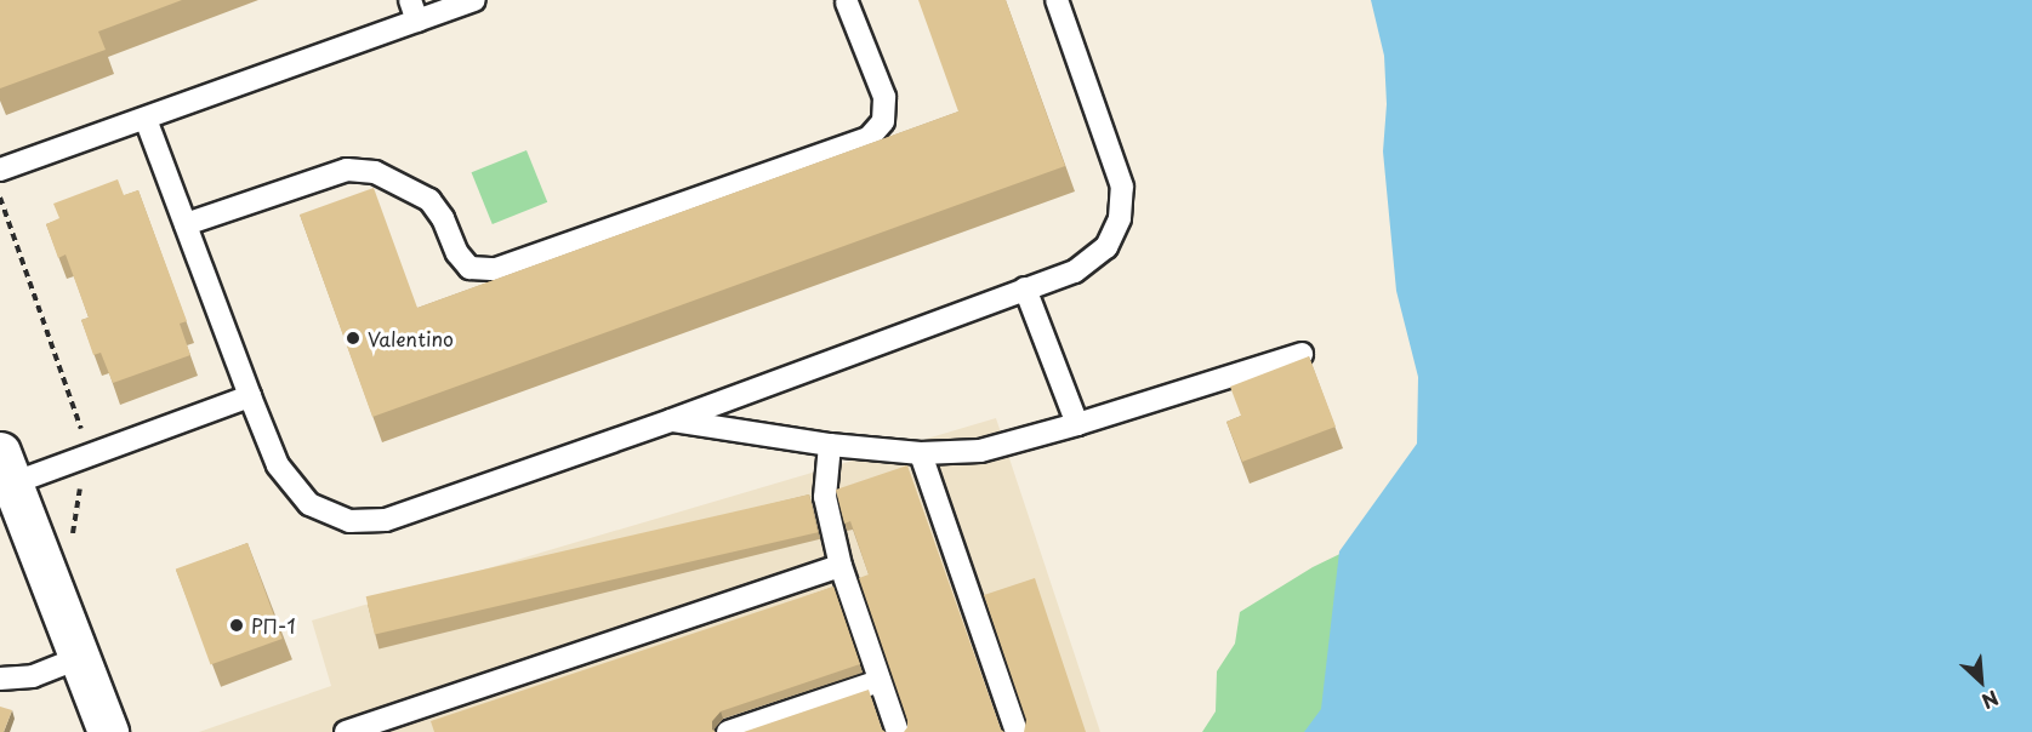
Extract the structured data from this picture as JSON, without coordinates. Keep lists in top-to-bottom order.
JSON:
{
  "places": ["Valentino", "РП-1"],
  "north": "bottom right"
}
